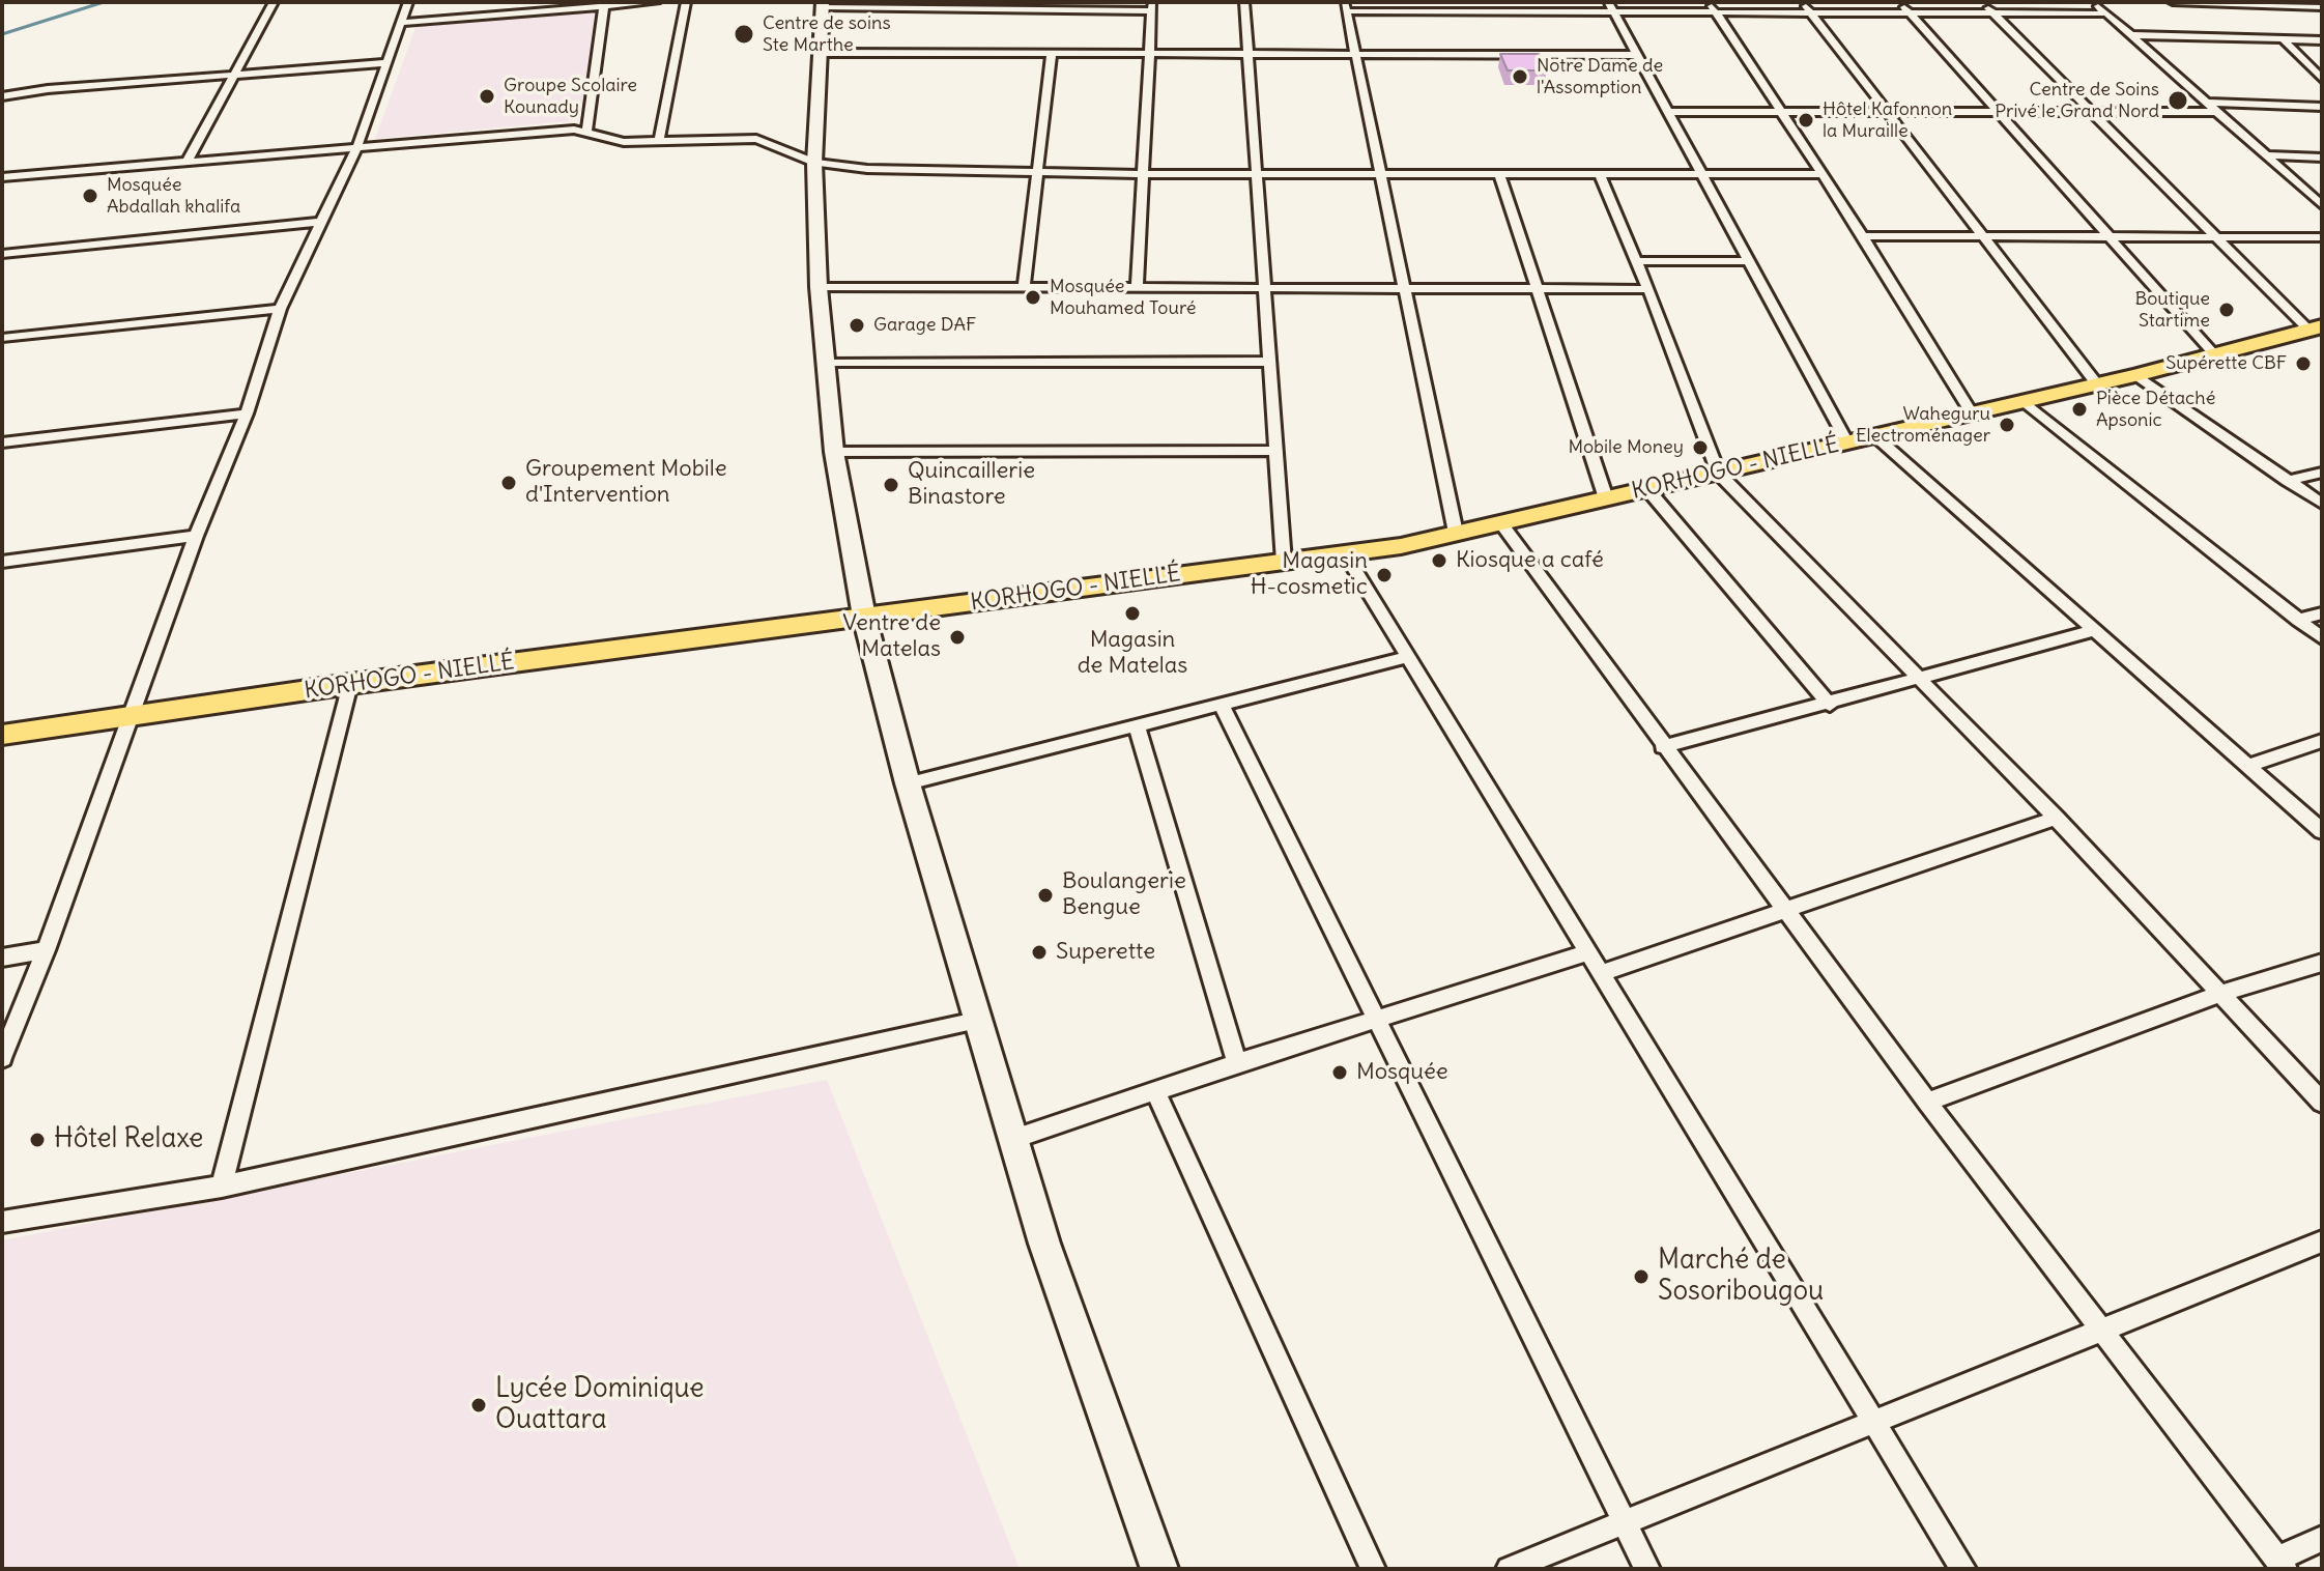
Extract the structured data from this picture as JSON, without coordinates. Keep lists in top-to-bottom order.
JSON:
{
  "streets": {
    "main road": ["KORHOGO - NIELLÉ"]
  },
  "places": [
    "Centre de soins Ste Marthe",
    "Notre Dame de l'Assomption",
    "Groupe Scolaire Kounady",
    "Centre de Soins Privé le Grand Nord",
    "Hôtel Kafonnon la Muraille",
    "Mosquée Abdallah khalifa",
    "Mosquée Mouhamed Touré",
    "Boutique Startime",
    "Garage DAF",
    "Supérette CBF",
    "Pièce Détaché Apsonic",
    "Waheguru Electroménager",
    "Mobile Money",
    "Groupement Mobile d'Intervention",
    "Quincaillerie Binastore",
    "Kiosque a café",
    "Magasin H-cosmetic",
    "Magasin de Matelas",
    "Ventre de Matelas",
    "Boulangerie Bengue",
    "Superette",
    "Mosquée",
    "Hôtel Relaxe",
    "Marché de Sosoribougou",
    "Lycée Dominique Ouattara"
  ]
}
